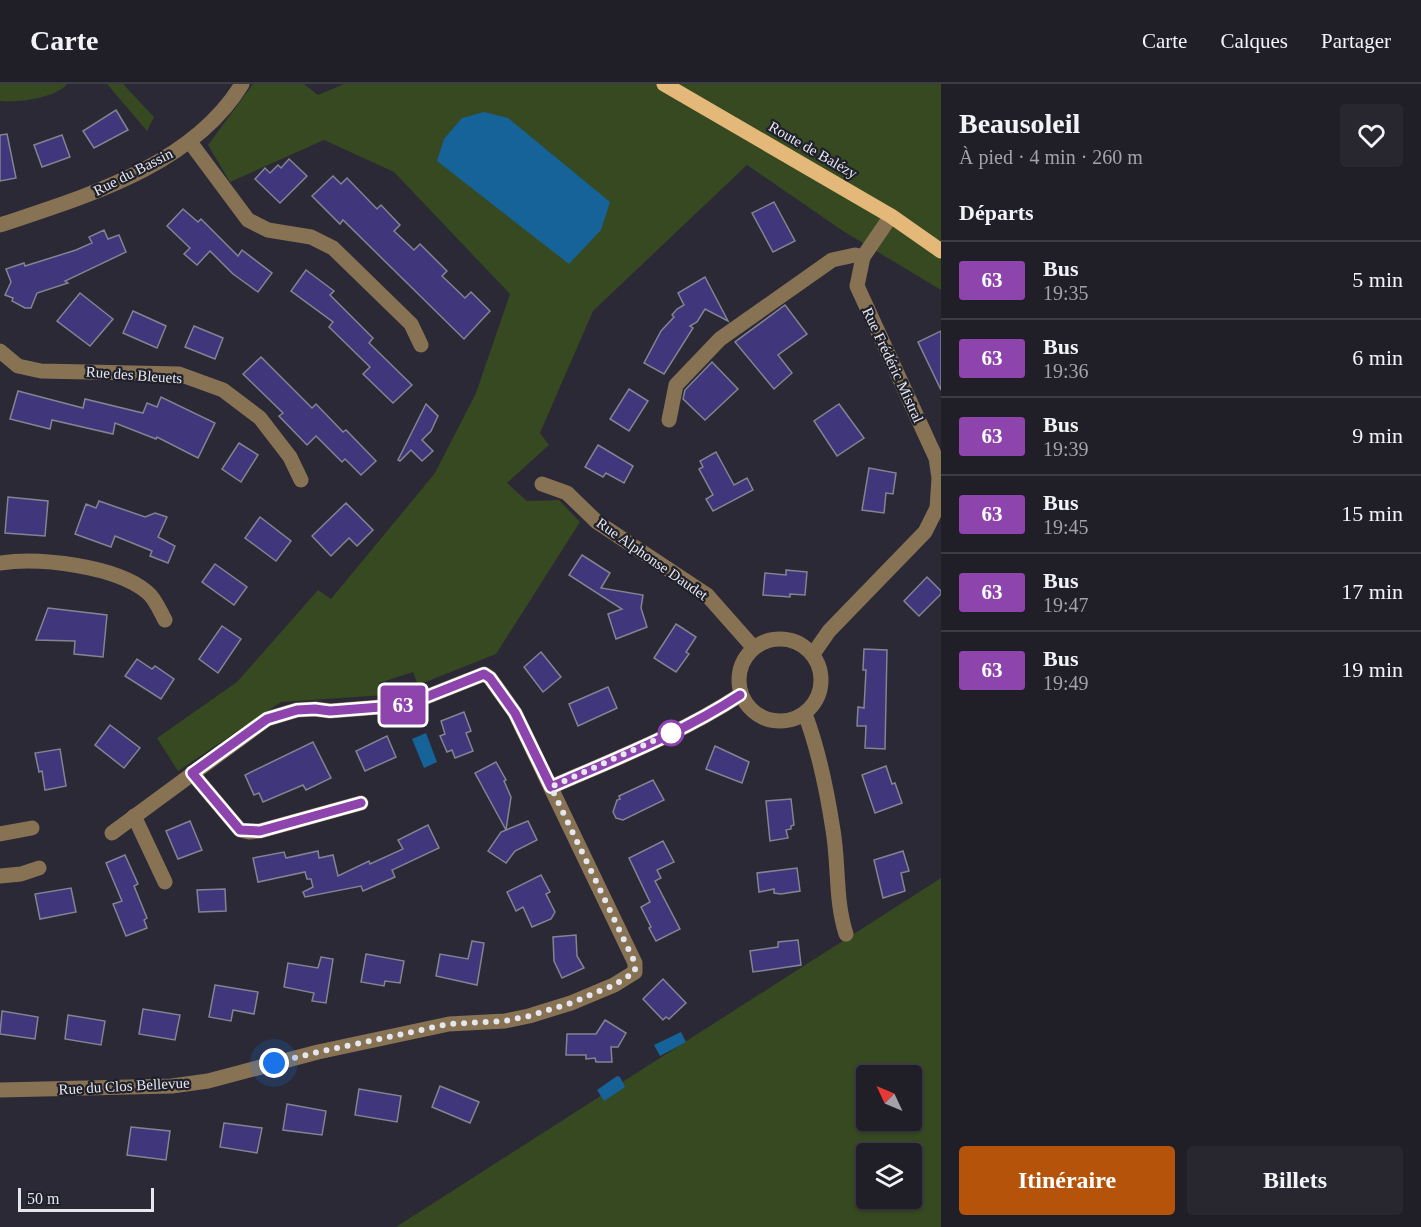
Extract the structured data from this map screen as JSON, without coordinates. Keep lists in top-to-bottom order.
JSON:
{
  "streets": {
    "main road": ["Route de Balézy"],
    "street": [
      "Rue du Bassin",
      "Rue Frédéric Mistral",
      "Rue des Bleuets",
      "Rue Alphonse Daudet",
      "Rue du Clos Bellevue"
    ]
  },
  "crossings": [
    ["Route de Balézy", "Rue Frédéric Mistral"],
    ["Rue Frédéric Mistral", "Rue Alphonse Daudet"]
  ],
  "lines": ["bus line 63"],
  "scale_bar": "50 m",
  "north": "top left",
  "page": {
    "header": "Carte",
    "nav": ["Carte", "Calques", "Partager"],
    "on_map": "63",
    "heading": [
      ["Beausoleil", "À pied · 4 min · 260 m"],
      "Départs"
    ],
    "list": [
      {
        "mark": "63",
        "name": "Bus",
        "note": "19:35",
        "value": "5 min"
      },
      {
        "mark": "63",
        "name": "Bus",
        "note": "19:36",
        "value": "6 min"
      },
      {
        "mark": "63",
        "name": "Bus",
        "note": "19:39",
        "value": "9 min"
      },
      {
        "mark": "63",
        "name": "Bus",
        "note": "19:45",
        "value": "15 min"
      },
      {
        "mark": "63",
        "name": "Bus",
        "note": "19:47",
        "value": "17 min"
      },
      {
        "mark": "63",
        "name": "Bus",
        "note": "19:49",
        "value": "19 min"
      }
    ],
    "buttons": ["Itinéraire", "Billets"],
    "scale": "50 m"
  }
}
